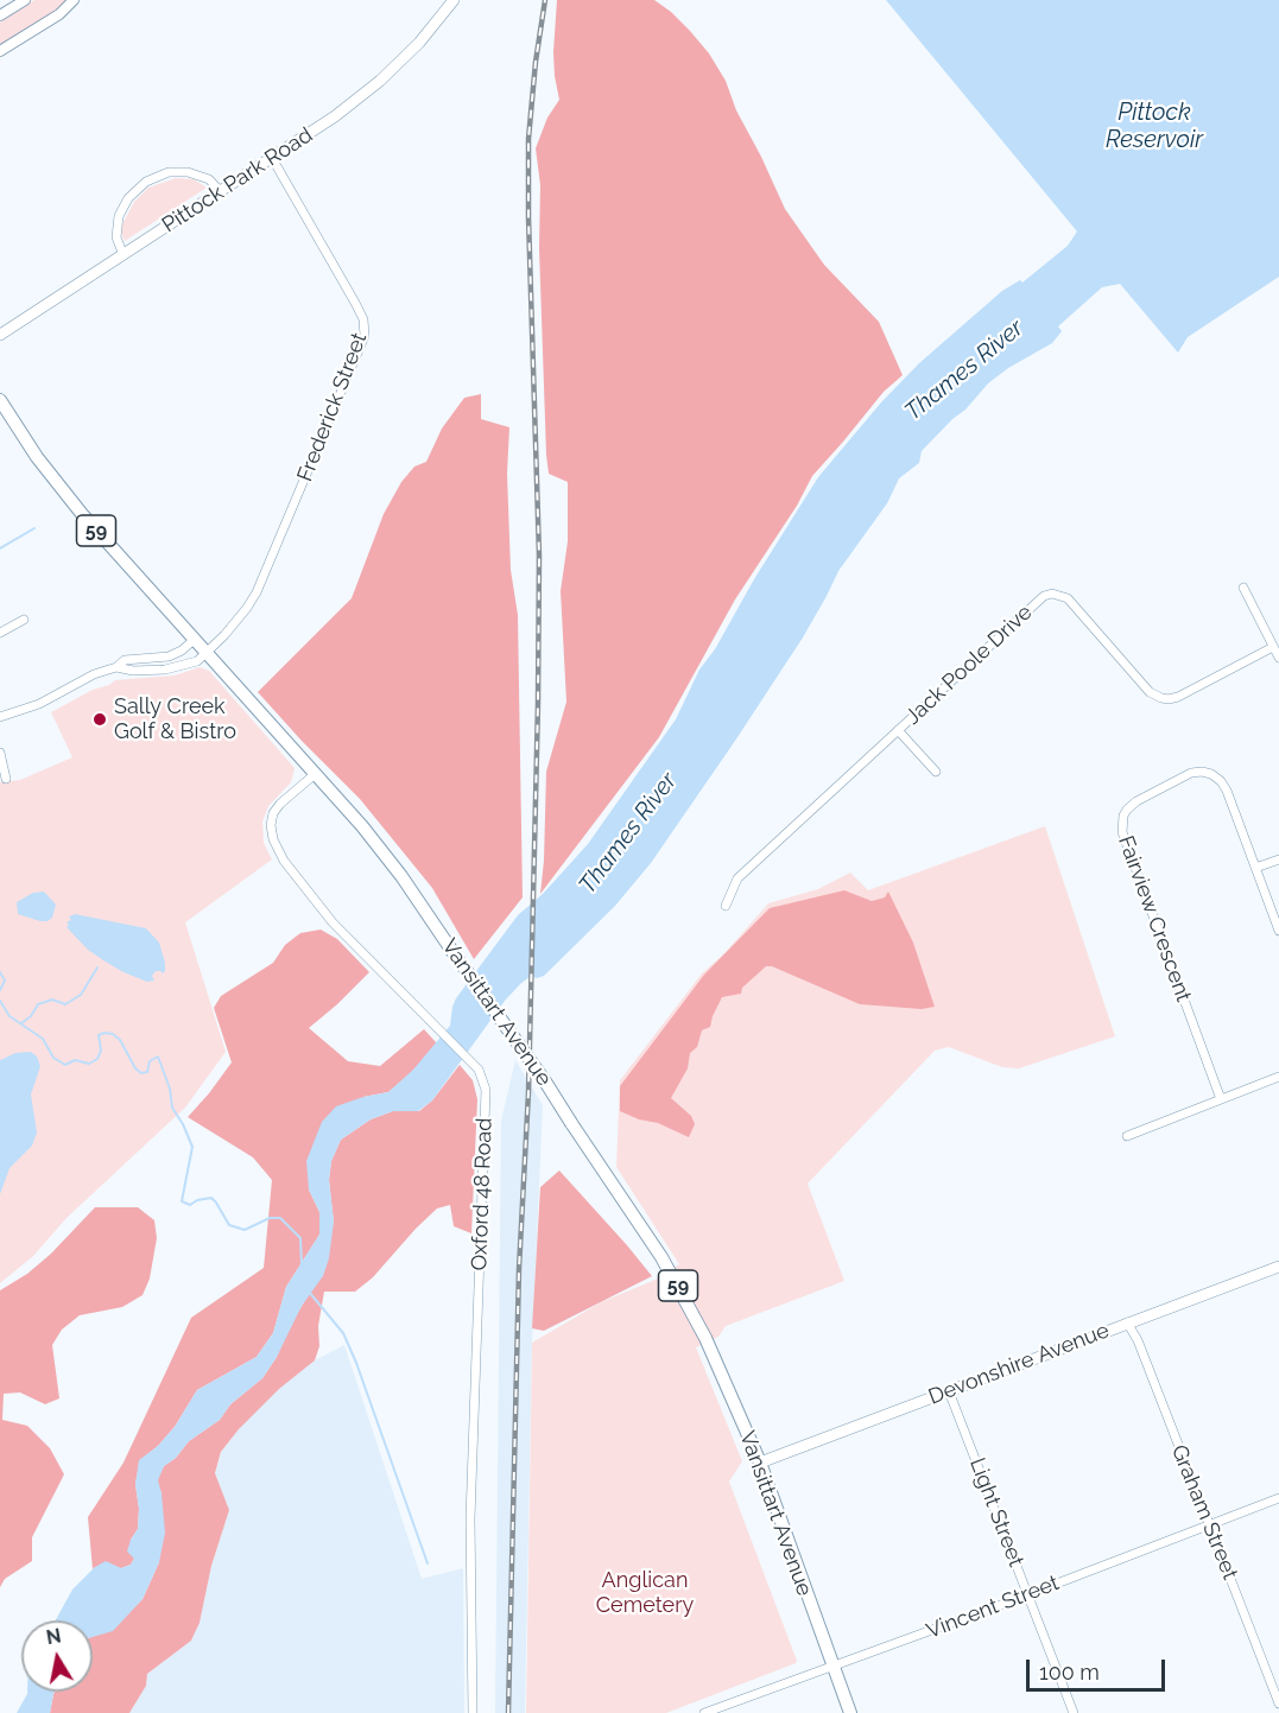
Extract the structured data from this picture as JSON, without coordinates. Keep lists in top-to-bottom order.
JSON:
{
  "streets": {
    "main road": [
      "Pittock Park Road",
      "59",
      "Vansittart Avenue",
      "Devonshire Avenue"
    ],
    "street": [
      "Frederick Street",
      "Jack Poole Drive",
      "Fairview Crescent",
      "Oxford 48 Road",
      "Light Street",
      "Graham Street",
      "Vincent Street"
    ]
  },
  "crossings": [
    ["Pittock Park Road", "Frederick Street"],
    ["Frederick Street", "Vansittart Avenue"],
    ["Vansittart Avenue", "Oxford 48 Road"],
    ["Vansittart Avenue", "Devonshire Avenue"],
    ["Vansittart Avenue", "Vincent Street"],
    ["Devonshire Avenue", "Light Street"],
    ["Devonshire Avenue", "Graham Street"],
    ["Light Street", "Vincent Street"],
    ["Graham Street", "Vincent Street"]
  ],
  "water": ["Pittock Reservoir", "Thames River"],
  "parks": ["Anglican Cemetery"],
  "places": ["Sally Creek Golf & Bistro"],
  "scale_bar": "100 m",
  "north": "top"
}
